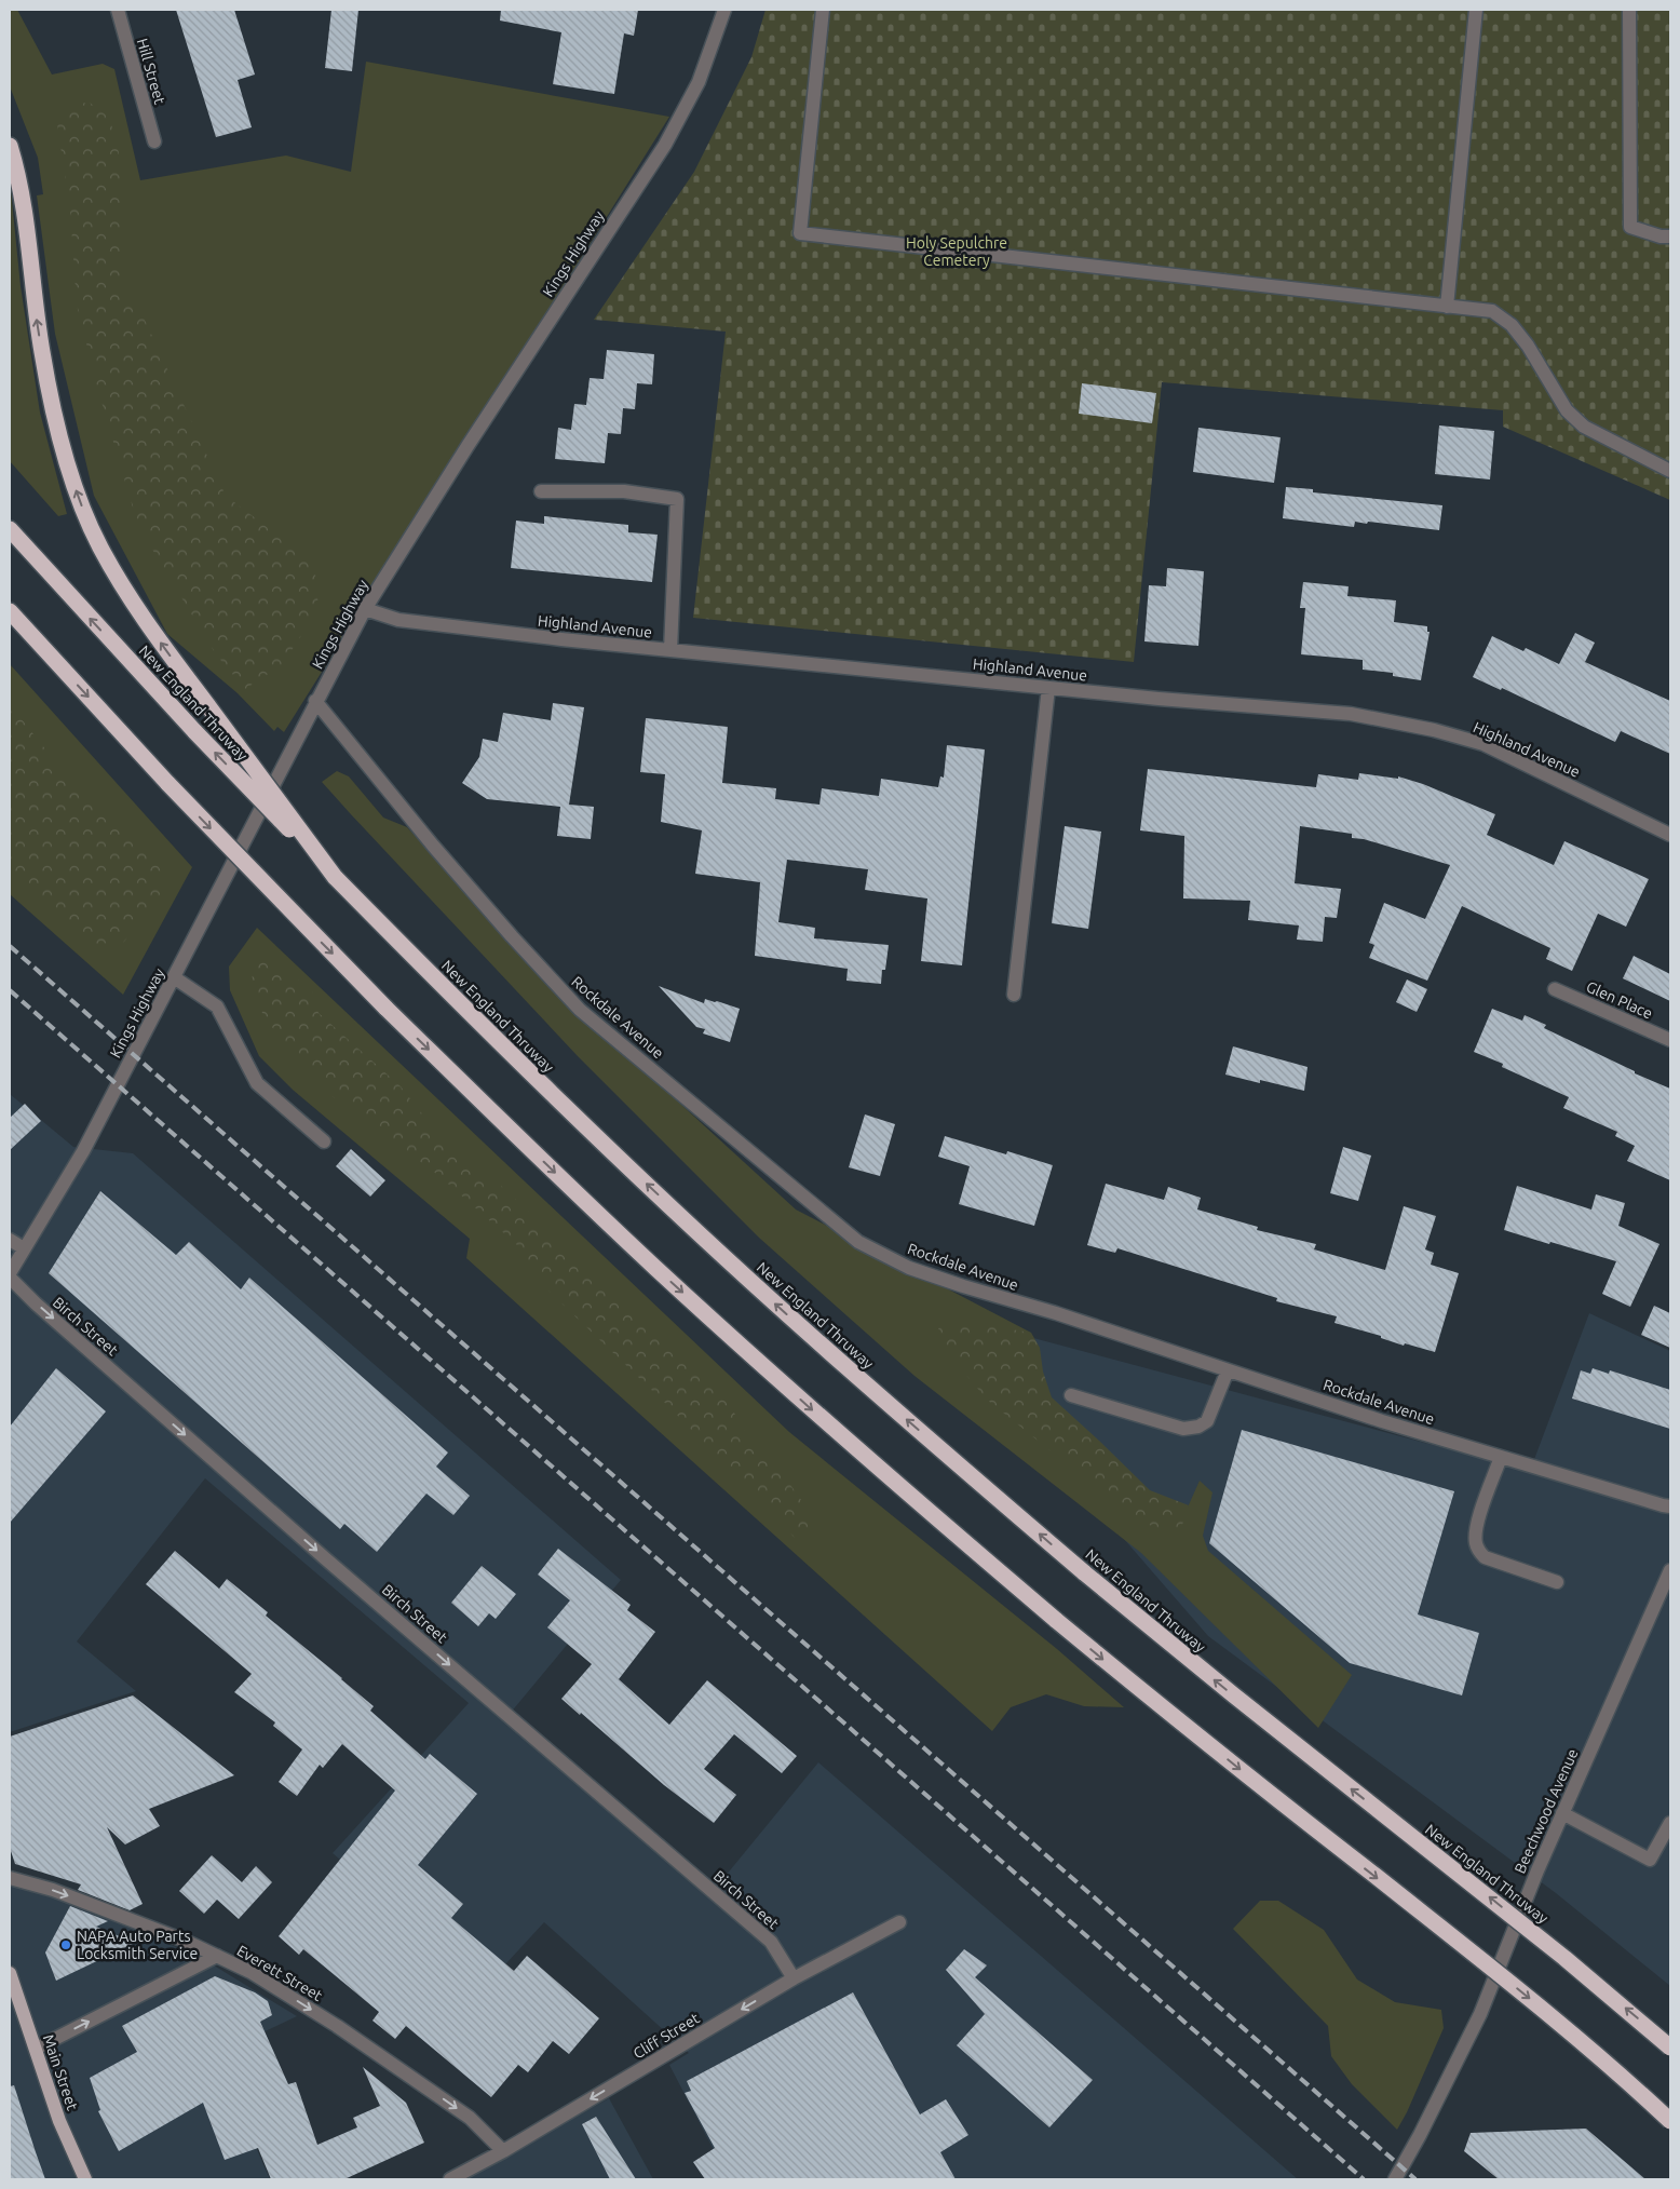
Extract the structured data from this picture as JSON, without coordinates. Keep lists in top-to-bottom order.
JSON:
{
  "streets": {
    "highway": ["New England Thruway"],
    "main road": ["Main Street"],
    "street": [
      "Hill Street",
      "Kings Highway",
      "Highland Avenue",
      "Glen Place",
      "Rockdale Avenue",
      "Birch Street",
      "Beechwood Avenue",
      "Everett Street",
      "Cliff Street"
    ]
  },
  "crossings": [
    ["Kings Highway", "Highland Avenue"],
    ["Kings Highway", "Rockdale Avenue"],
    ["Birch Street", "Cliff Street"],
    ["Everett Street", "Cliff Street"]
  ],
  "one_way": ["Birch Street", "Everett Street", "Cliff Street"],
  "parks": ["Holy Sepulchre Cemetery"],
  "places": ["NAPA Auto Parts Locksmith Service"]
}
